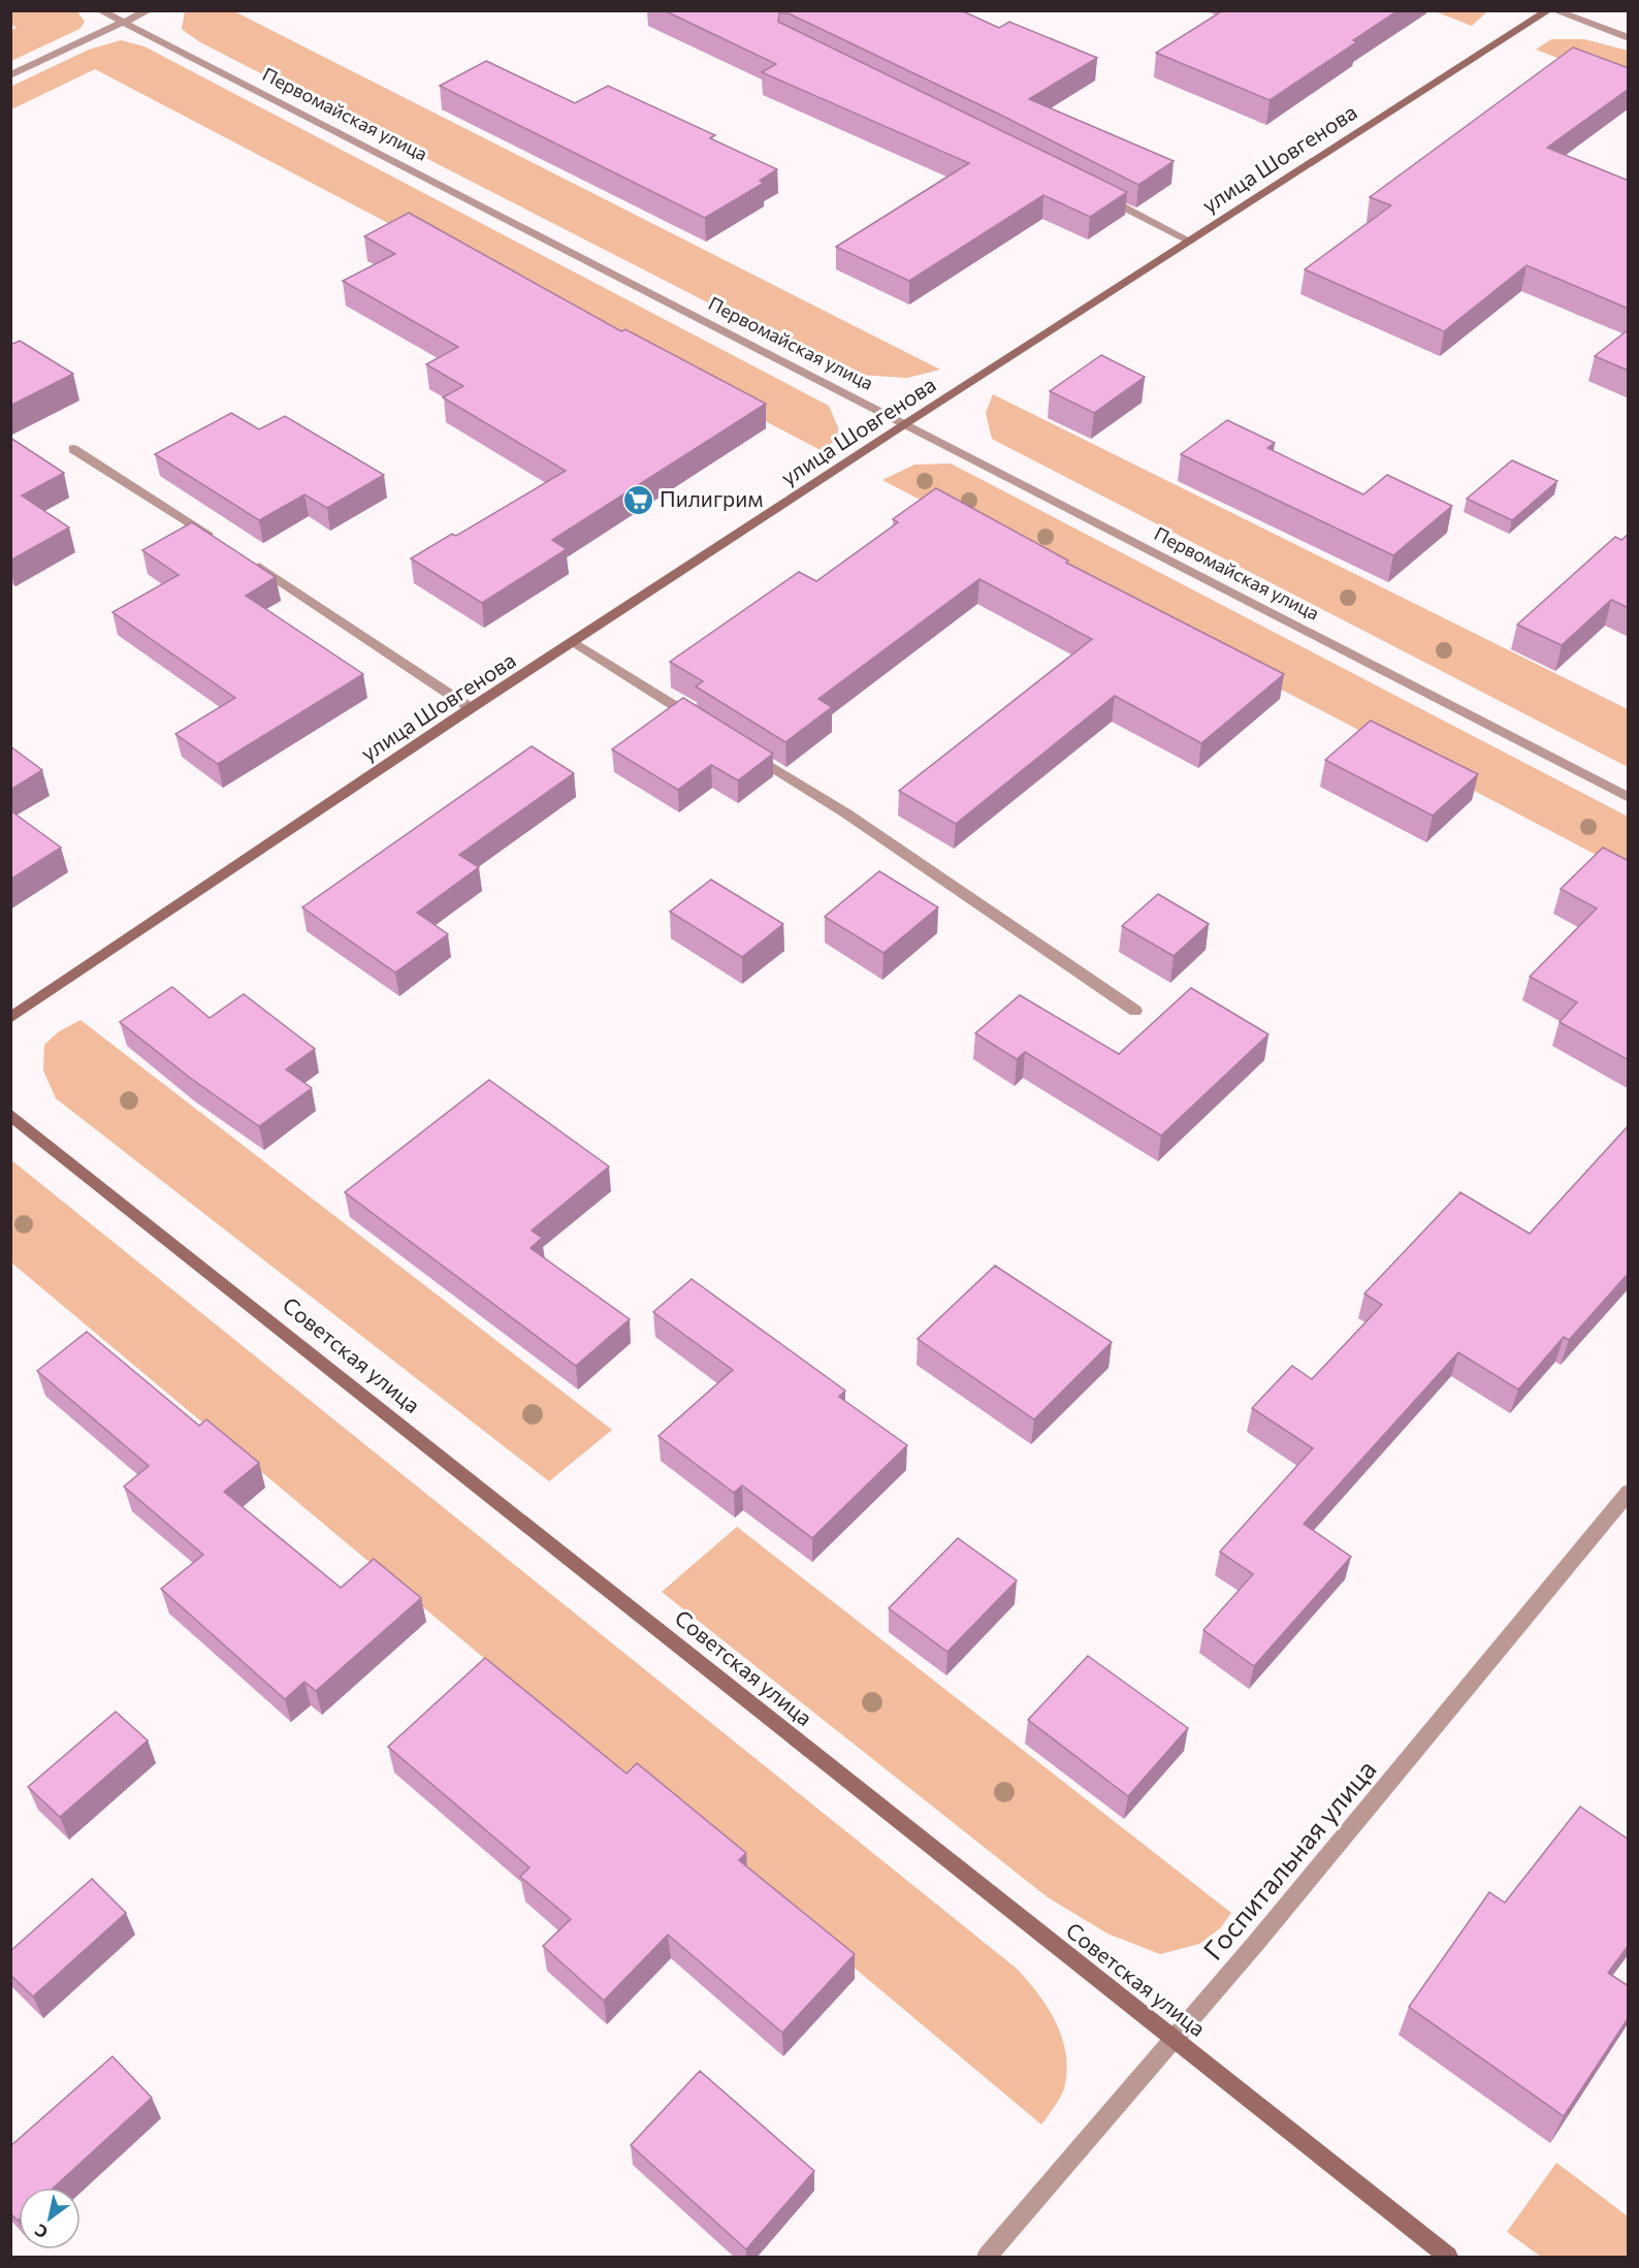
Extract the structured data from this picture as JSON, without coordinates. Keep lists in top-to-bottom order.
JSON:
{
  "streets": {
    "main road": ["улица Шовгенова", "Советская улица"],
    "street": ["Первомайская улица", "Госпитальная улица"]
  },
  "crossings": [
    ["Первомайская улица", "улица Шовгенова"],
    ["Советская улица", "Госпитальная улица"]
  ],
  "places": {
    "supermarket": ["Пилигрим"]
  },
  "north": "bottom left"
}
